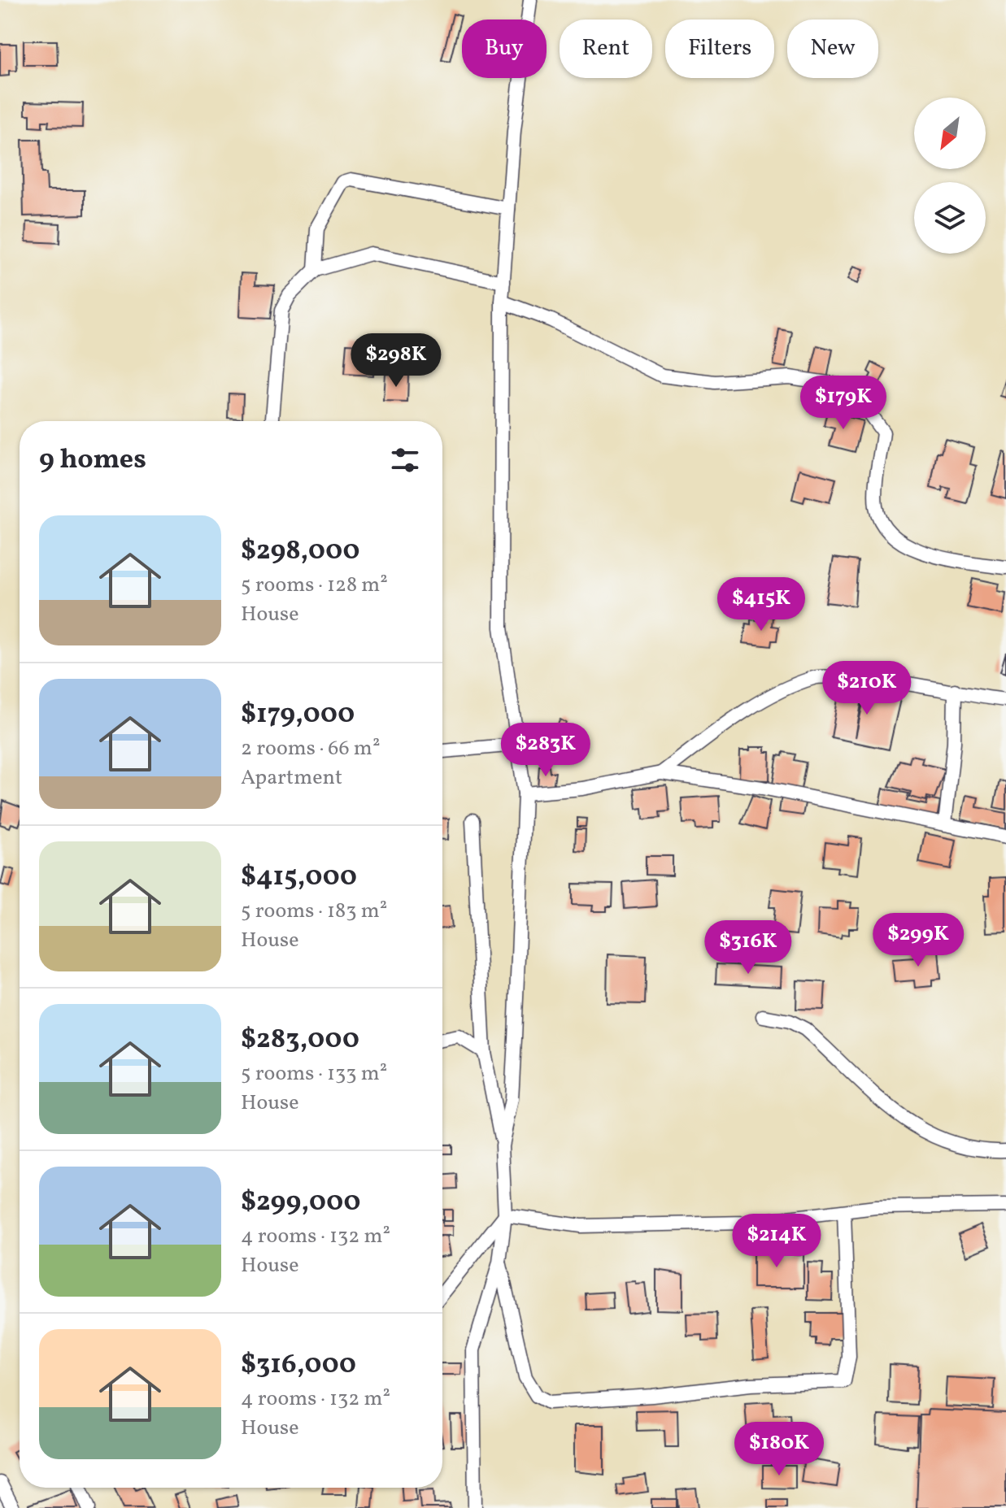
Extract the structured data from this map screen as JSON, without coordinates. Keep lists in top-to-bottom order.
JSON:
{
  "north": "bottom left",
  "page": {
    "chip": [
      "Buy",
      "Rent",
      "Filters",
      "New"
    ],
    "price": [
      "$298K",
      "$179K",
      "$415K",
      "$210K",
      "$283K",
      "$299K",
      "$316K",
      "$214K",
      "$180K"
    ],
    "heading": "9 homes",
    "list": [
      {
        "name": "$298,000",
        "note": "5 rooms · 128 m² · House"
      },
      {
        "name": "$179,000",
        "note": "2 rooms · 66 m² · Apartment"
      },
      {
        "name": "$415,000",
        "note": "5 rooms · 183 m² · House"
      },
      {
        "name": "$283,000",
        "note": "5 rooms · 133 m² · House"
      },
      {
        "name": "$299,000",
        "note": "4 rooms · 132 m² · House"
      },
      {
        "name": "$316,000",
        "note": "4 rooms · 132 m² · House"
      }
    ]
  }
}
